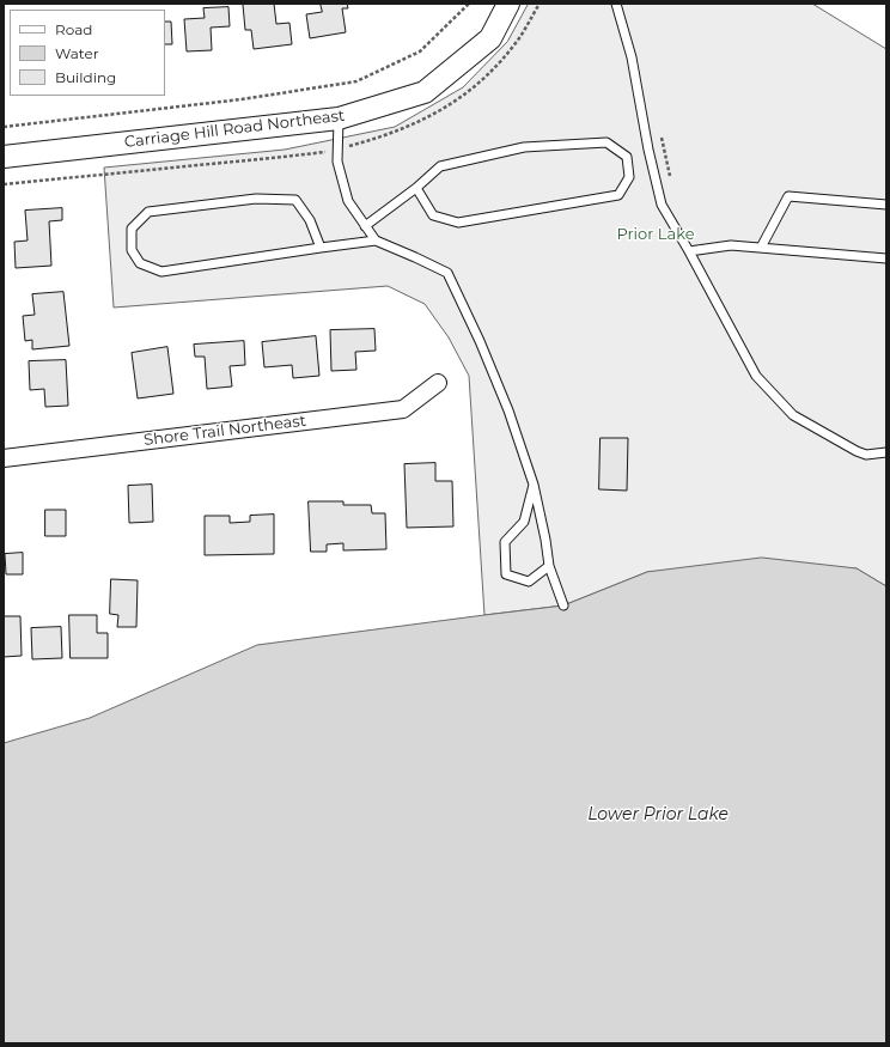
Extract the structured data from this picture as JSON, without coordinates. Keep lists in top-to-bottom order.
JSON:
{
  "streets": {
    "street": ["Carriage Hill Road Northeast", "Shore Trail Northeast"]
  },
  "water": ["Lower Prior Lake"],
  "parks": ["Prior Lake"],
  "legend": ["Road", "Water", "Building"]
}
